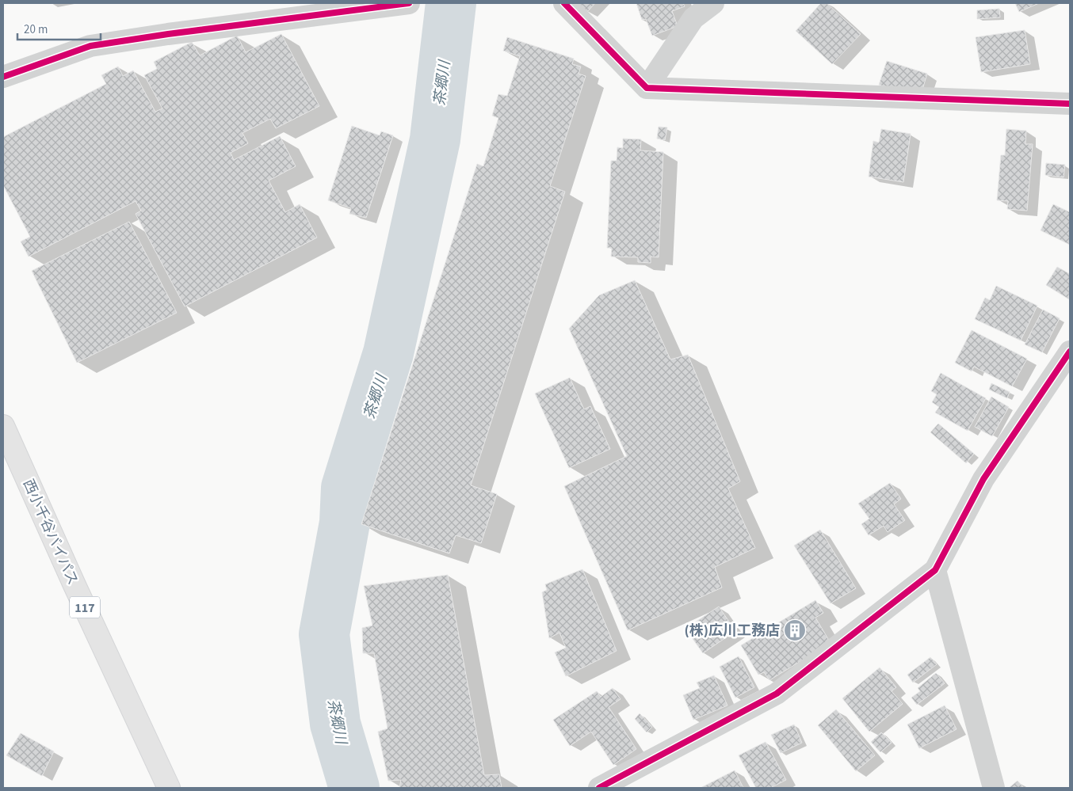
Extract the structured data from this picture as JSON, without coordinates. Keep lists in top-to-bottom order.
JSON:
{
  "streets": {
    "highway": ["西小千谷バイパス", "117"]
  },
  "water": ["茶郷川"],
  "places": {
    "building": ["(株)広川工務店"]
  },
  "scale_bar": "20 m"
}
